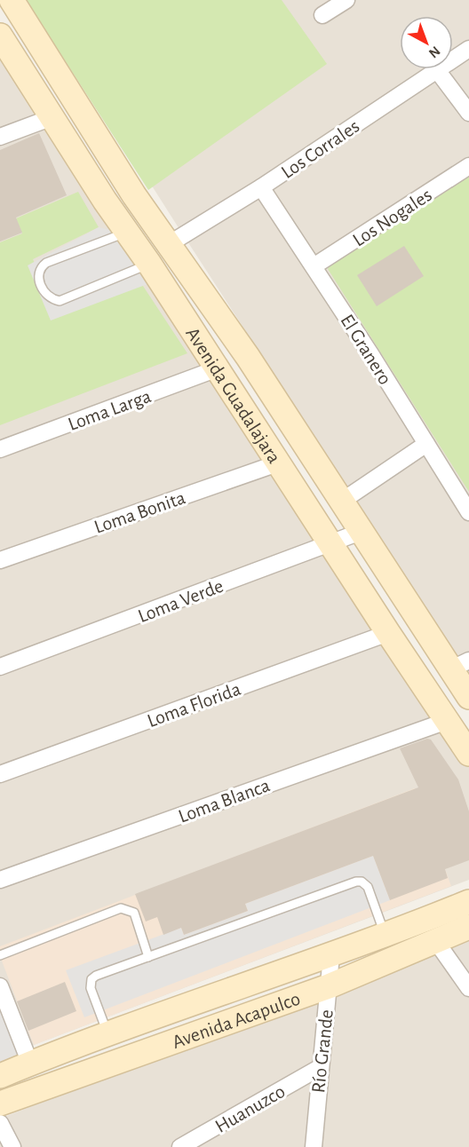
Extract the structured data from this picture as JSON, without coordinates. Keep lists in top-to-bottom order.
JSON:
{
  "streets": {
    "main road": ["Avenida Guadalajara", "Avenida Acapulco"],
    "street": [
      "Los Corrales",
      "Los Nogales",
      "El Granero",
      "Loma Larga",
      "Loma Bonita",
      "Loma Verde",
      "Loma Florida",
      "Loma Blanca",
      "Río Grande",
      "Huanuzco"
    ]
  },
  "crossings": [
    ["Los Corrales", "El Granero"],
    ["Los Corrales", "Avenida Guadalajara"],
    ["Los Nogales", "El Granero"],
    ["Avenida Guadalajara", "Loma Larga"],
    ["Avenida Guadalajara", "Loma Bonita"],
    ["Avenida Guadalajara", "Loma Verde"],
    ["Avenida Guadalajara", "Loma Florida"],
    ["Avenida Guadalajara", "Loma Blanca"],
    ["Avenida Acapulco", "Río Grande"],
    ["Río Grande", "Huanuzco"]
  ],
  "north": "bottom right"
}
